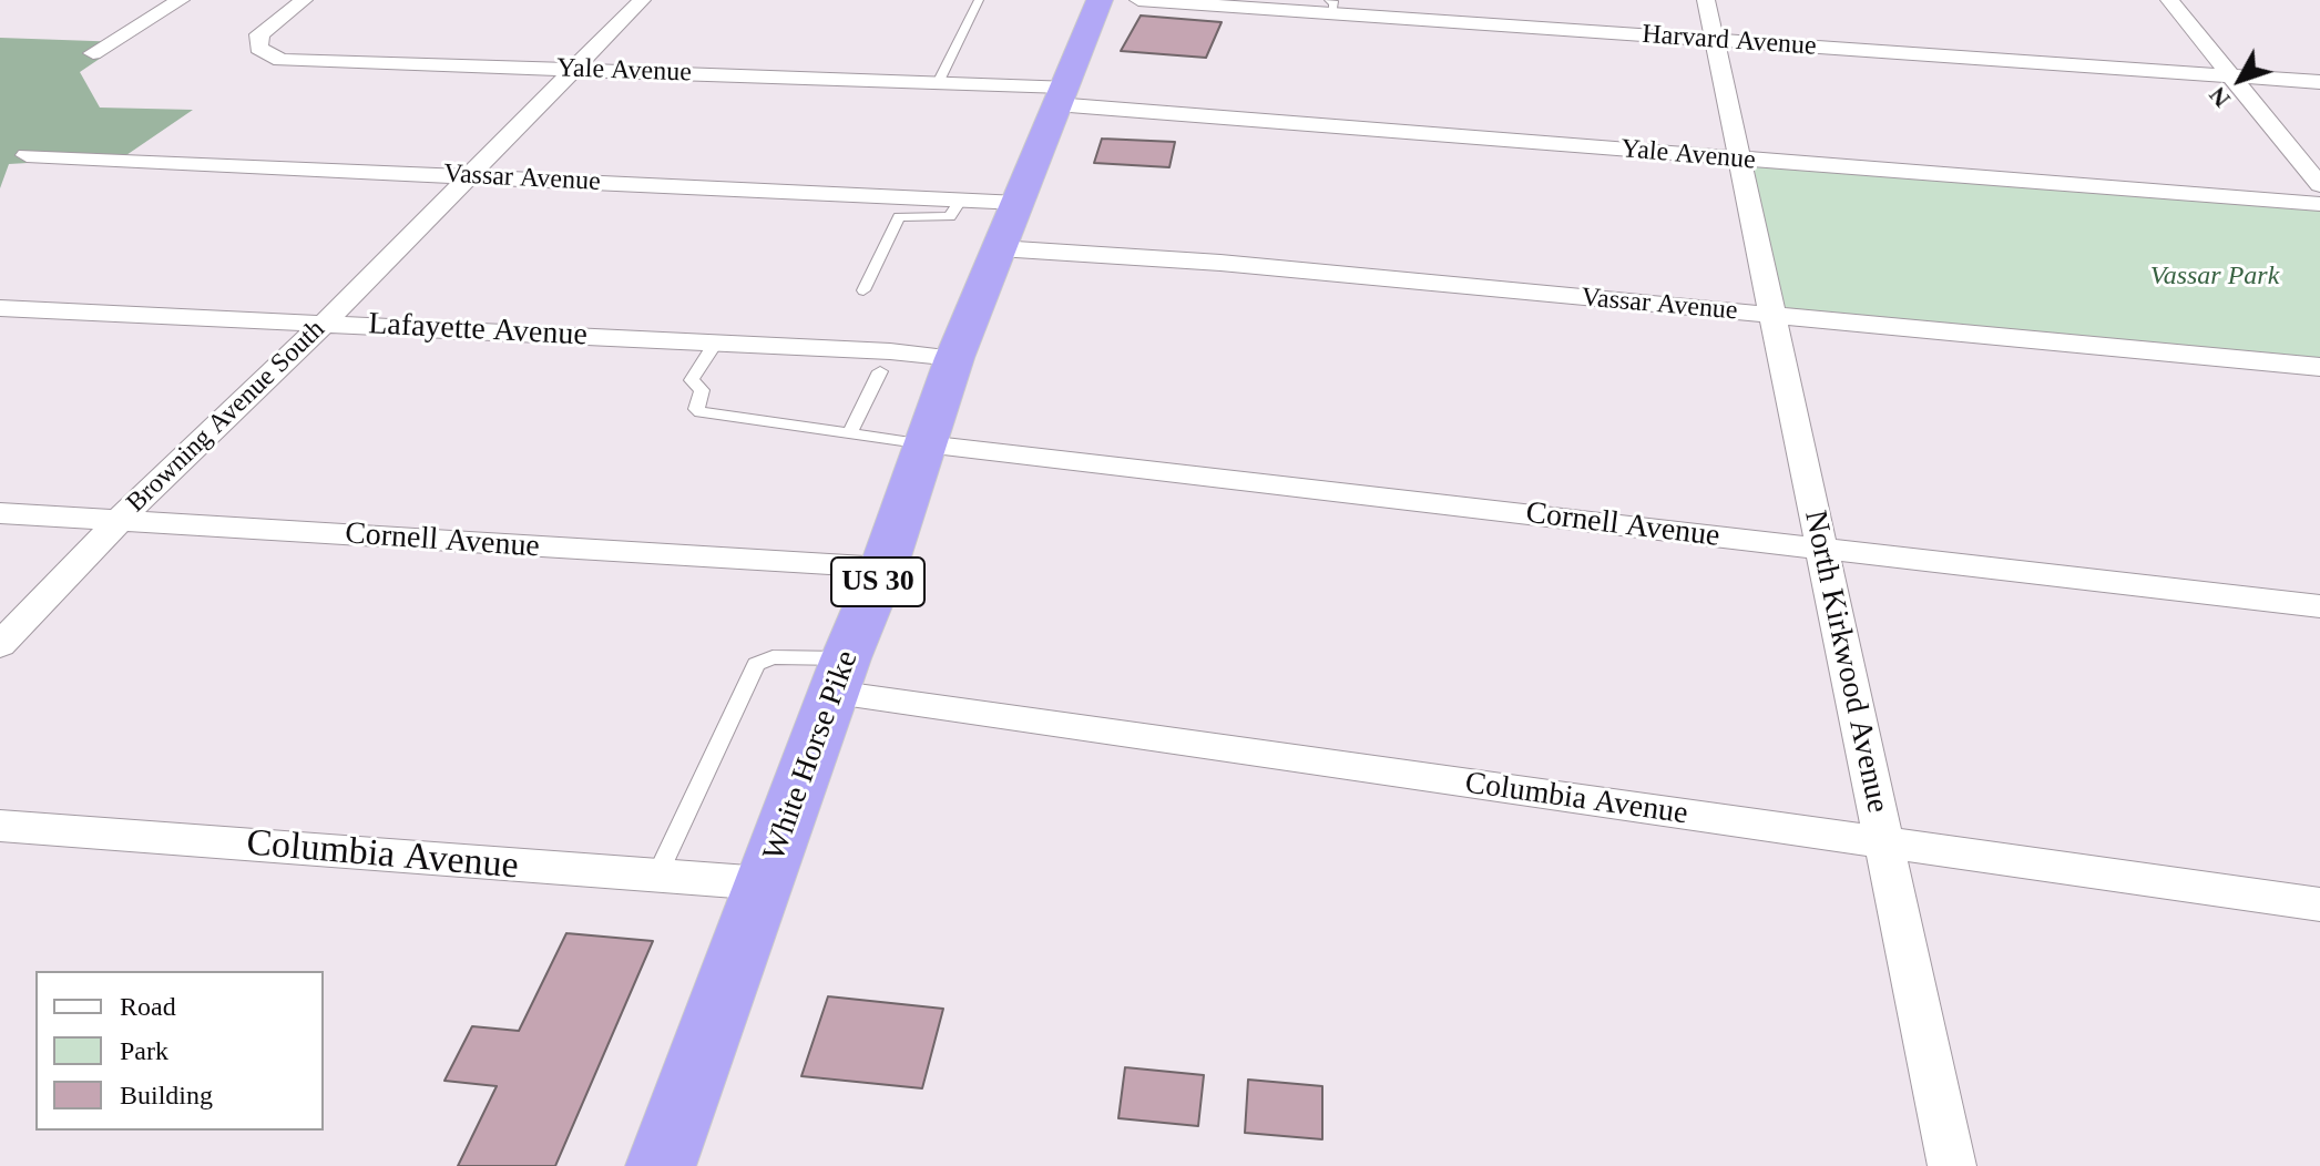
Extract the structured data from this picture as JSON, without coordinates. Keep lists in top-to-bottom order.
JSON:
{
  "streets": {
    "highway": ["US 30", "White Horse Pike"],
    "street": [
      "Harvard Avenue",
      "Yale Avenue",
      "Vassar Avenue",
      "Lafayette Avenue",
      "Browning Avenue South",
      "Cornell Avenue",
      "North Kirkwood Avenue",
      "Columbia Avenue"
    ]
  },
  "crossings": [
    ["Harvard Avenue", "North Kirkwood Avenue"],
    ["Yale Avenue", "Browning Avenue South"],
    ["Yale Avenue", "North Kirkwood Avenue"],
    ["Yale Avenue", "White Horse Pike"],
    ["Vassar Avenue", "Browning Avenue South"],
    ["Vassar Avenue", "North Kirkwood Avenue"],
    ["Vassar Avenue", "White Horse Pike"],
    ["Lafayette Avenue", "Browning Avenue South"],
    ["Lafayette Avenue", "White Horse Pike"],
    ["Browning Avenue South", "Cornell Avenue"],
    ["Cornell Avenue", "North Kirkwood Avenue"],
    ["Cornell Avenue", "White Horse Pike"],
    ["North Kirkwood Avenue", "Columbia Avenue"],
    ["White Horse Pike", "Columbia Avenue"]
  ],
  "parks": ["Vassar Park"],
  "legend": ["Road", "Park", "Building"],
  "north": "bottom left"
}
